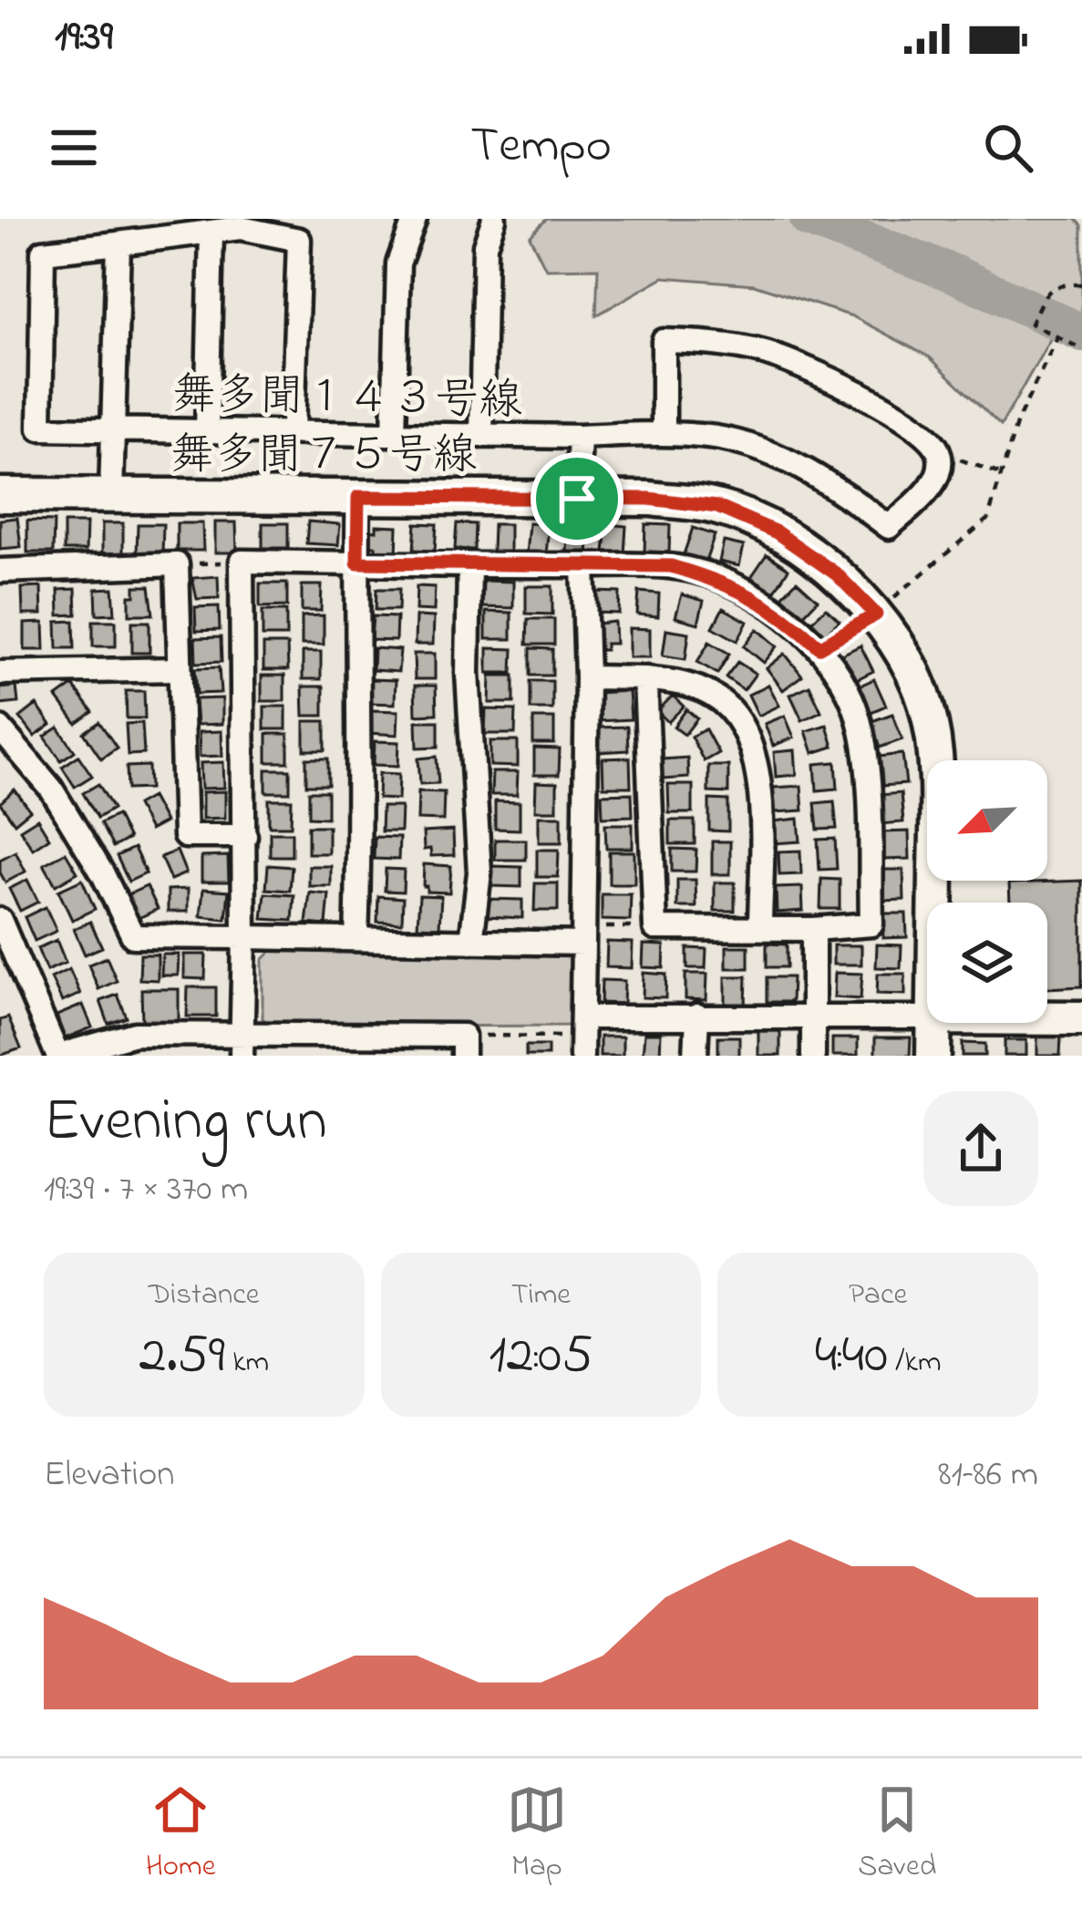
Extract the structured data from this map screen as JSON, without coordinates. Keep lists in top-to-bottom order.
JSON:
{
  "streets": {
    "street": ["舞多聞１４３号線", "舞多聞７５号線"]
  },
  "north": "bottom left",
  "page": {
    "status": "19:39",
    "header": "Tempo",
    "heading": ["Evening run", "19:39 · 7 × 370 m"],
    "stats": [
      ["Distance", "2.59 km"],
      ["Time", "12:05"],
      ["Pace", "4:40 /km"]
    ],
    "chart": ["Elevation", "81–86 m"],
    "tabs": ["Home", "Map", "Saved"]
  }
}
